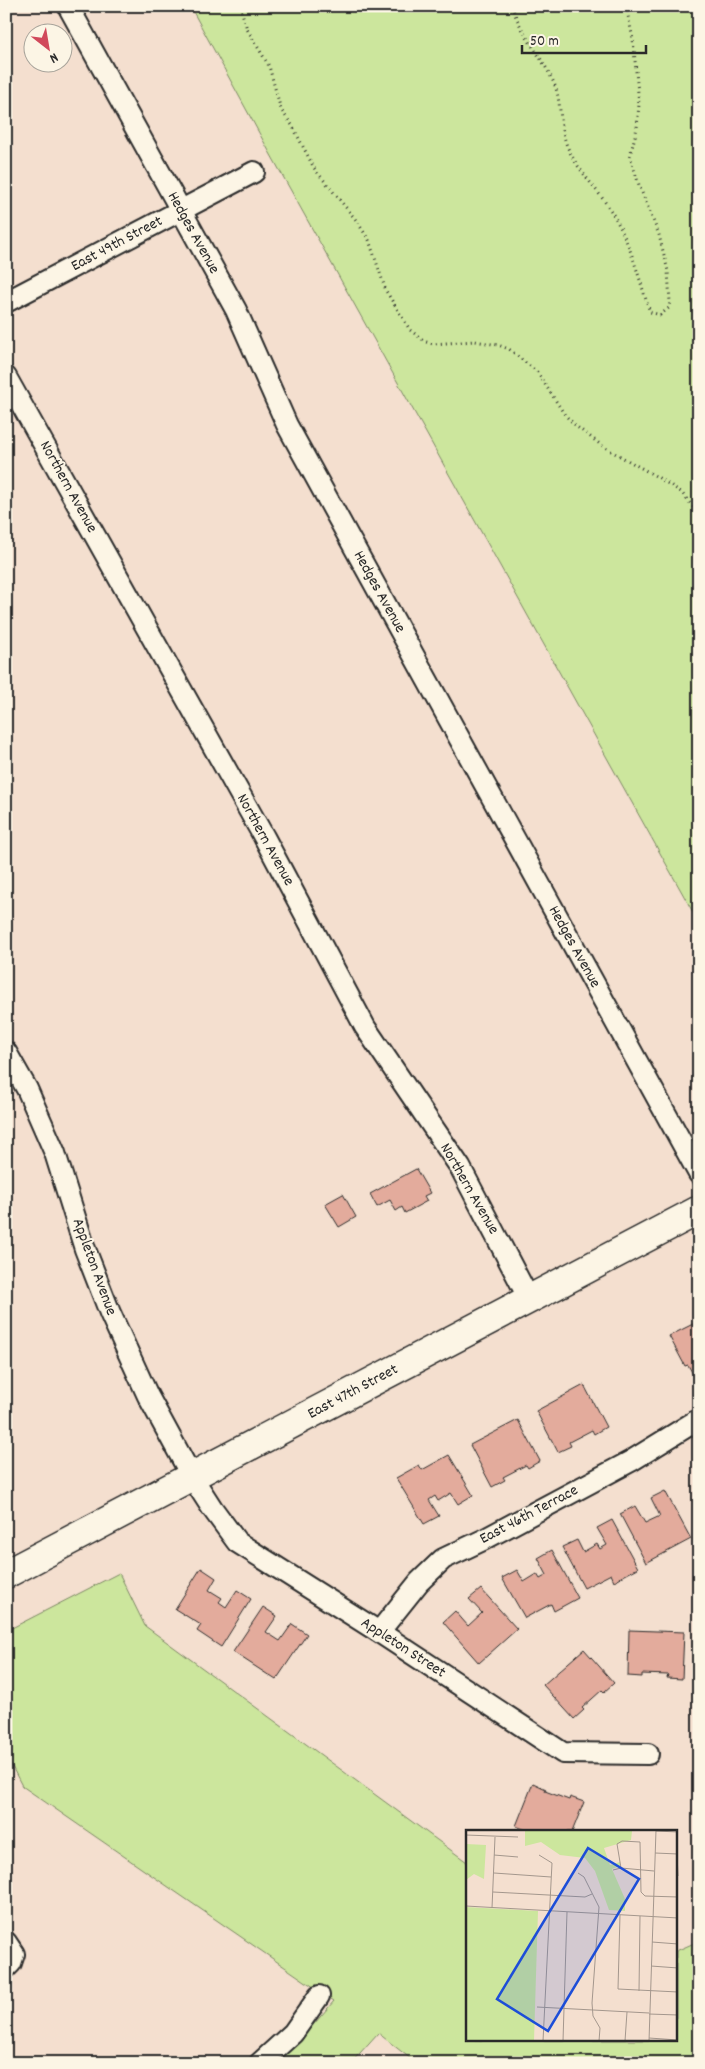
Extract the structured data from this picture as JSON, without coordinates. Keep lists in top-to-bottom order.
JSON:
{
  "streets": {
    "main road": ["East 47th Street"],
    "street": [
      "Hedges Avenue",
      "East 49th Street",
      "Northern Avenue",
      "Appleton Avenue",
      "East 46th Terrace",
      "Appleton Street"
    ]
  },
  "crossings": [
    ["Hedges Avenue", "East 49th Street"],
    ["Northern Avenue", "East 47th Street"],
    ["Appleton Avenue", "East 47th Street"],
    ["Appleton Avenue", "Appleton Street"],
    ["East 47th Street", "Appleton Street"],
    ["East 46th Terrace", "Appleton Street"]
  ],
  "scale_bar": "50 m",
  "north": "bottom right"
}
